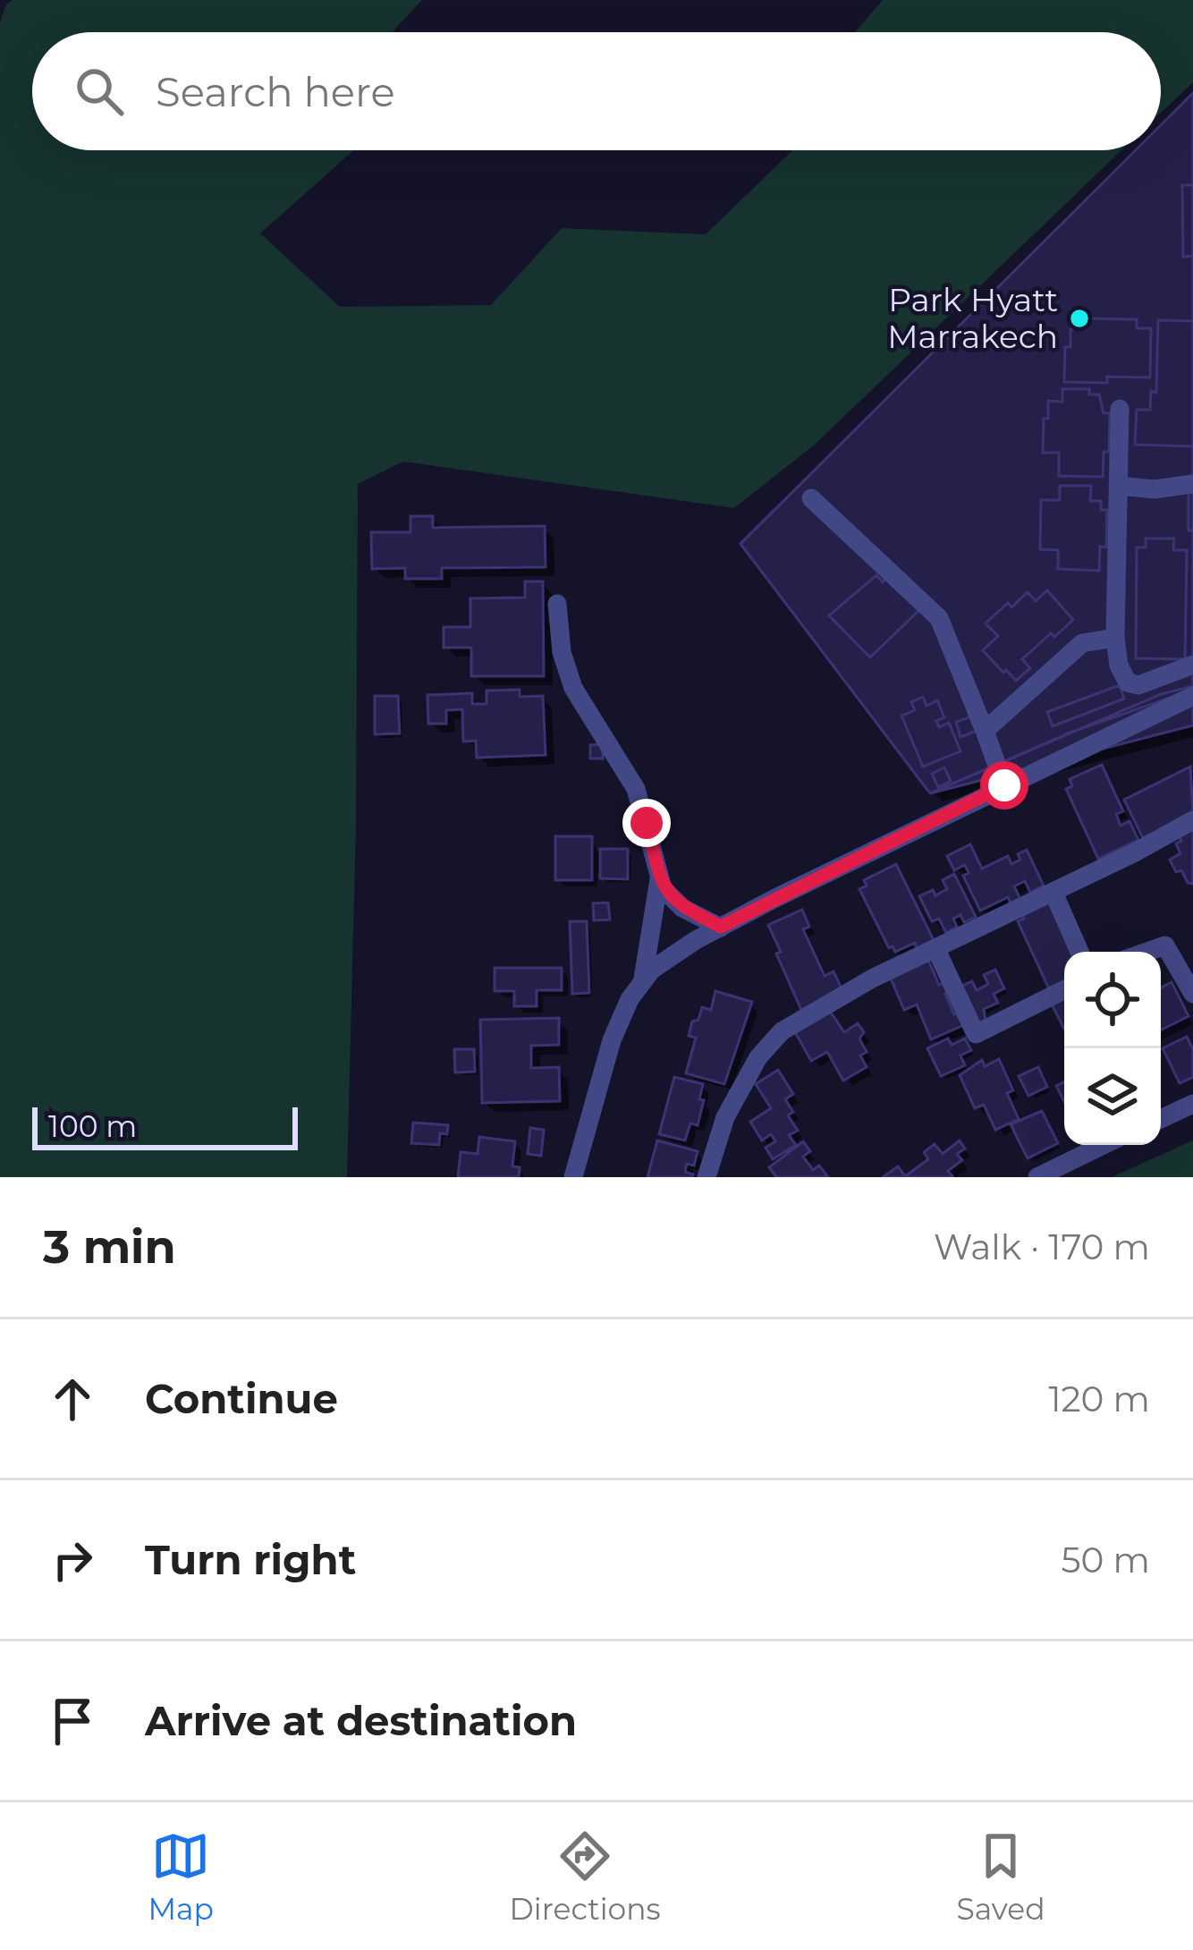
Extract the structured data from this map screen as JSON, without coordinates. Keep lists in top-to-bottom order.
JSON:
{
  "places": ["Park Hyatt Marrakech"],
  "scale_bar": "100 m",
  "page": {
    "search": "Search here",
    "scale": "100 m",
    "heading": ["3 min", "Walk · 170 m"],
    "list": [
      ["Continue", "120 m"],
      ["Turn right", "50 m"],
      "Arrive at destination"
    ],
    "nav": ["Map", "Directions", "Saved"]
  }
}
